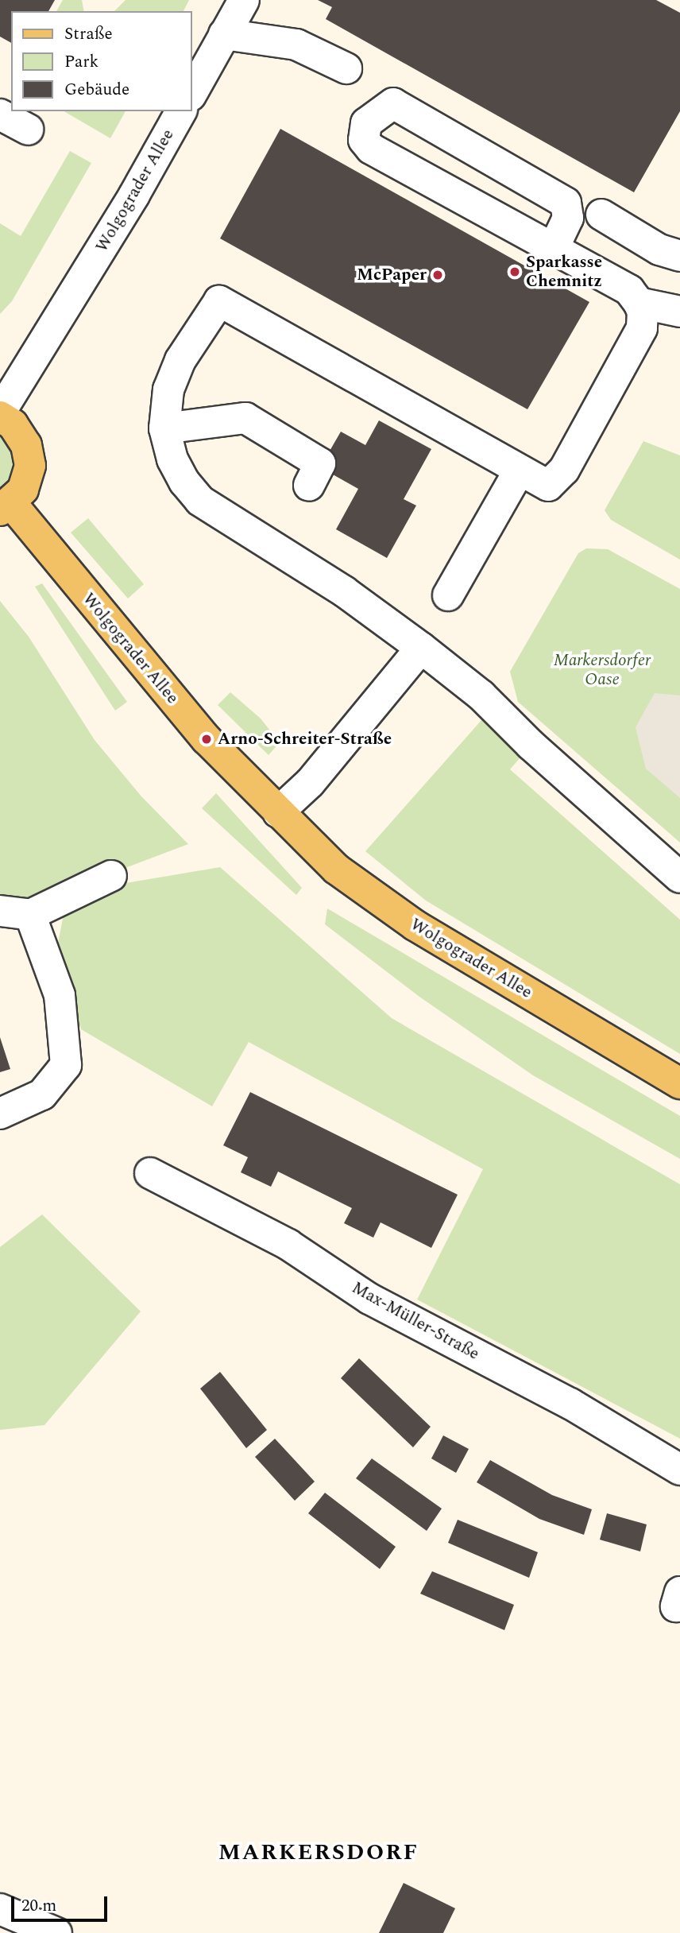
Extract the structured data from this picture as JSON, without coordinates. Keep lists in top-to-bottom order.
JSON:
{
  "streets": {
    "main road": ["Wolgograder Allee"],
    "street": ["Max-Müller-Straße"]
  },
  "districts": ["MARKERSDORF"],
  "parks": ["Markersdorfer Oase"],
  "places": ["Sparkasse Chemnitz", "McPaper", "Arno-Schreiter-Straße"],
  "legend": ["Straße", "Park", "Gebäude"],
  "scale_bar": "20 m"
}
